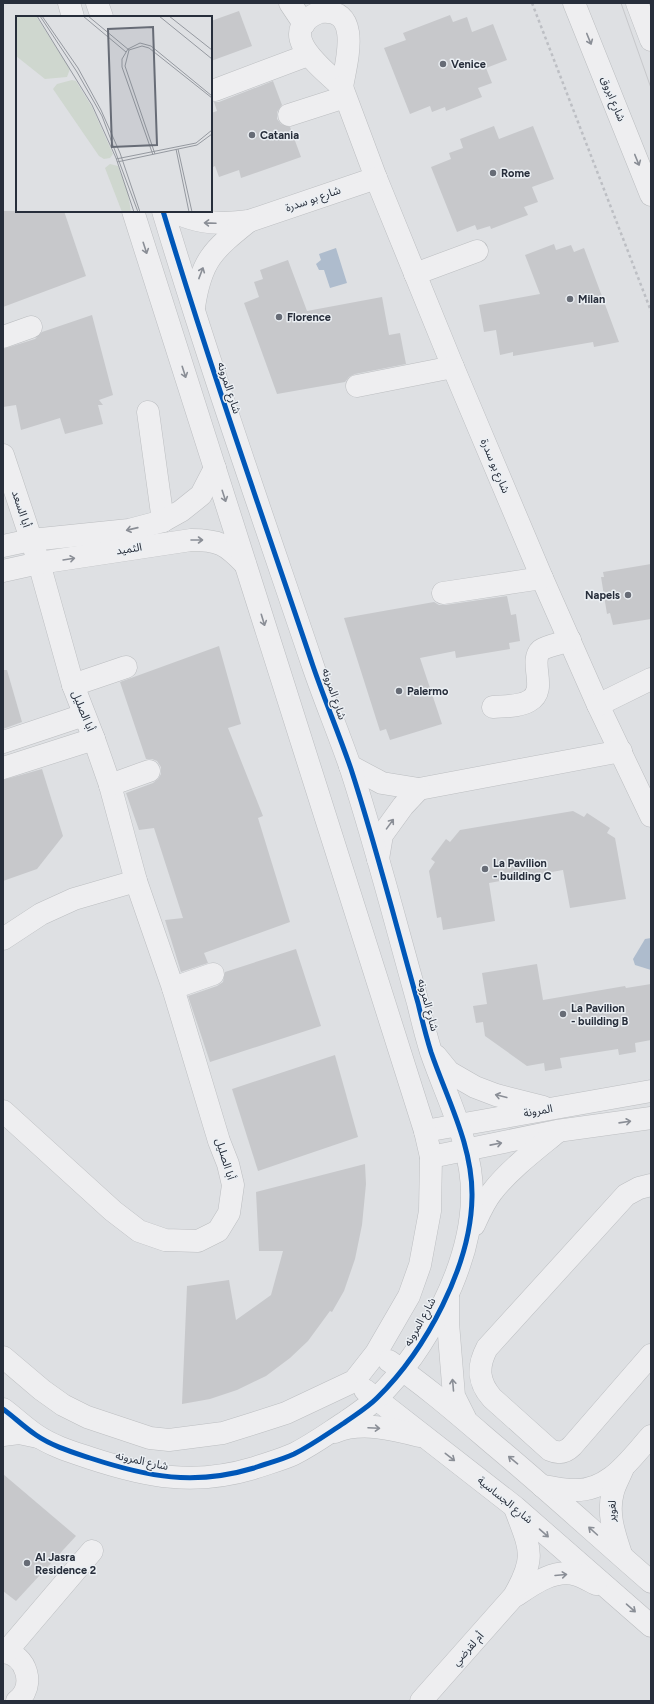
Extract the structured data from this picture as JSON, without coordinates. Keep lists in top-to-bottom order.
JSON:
{
  "streets": {
    "street": [
      "شارع ابروق",
      "شارع بو سدرة",
      "شارع المرونه",
      "أبا السعد",
      "الثميد",
      "أبا الصليل",
      "المرونة",
      "شارع الجساسية",
      "لغوير",
      "أم لقرضي"
    ]
  },
  "crossings": [
    ["شارع بو سدرة", "شارع المرونه"],
    ["شارع المرونه", "الثميد"],
    ["شارع المرونه", "المرونة"],
    ["شارع المرونه", "شارع الجساسية"],
    ["أبا السعد", "الثميد"],
    ["أبا السعد", "أبا الصليل"],
    ["الثميد", "أبا الصليل"],
    ["شارع الجساسية", "أم لقرضي"]
  ],
  "one_way": ["شارع ابروق"],
  "places": [
    "Venice",
    "Catania",
    "Rome",
    "Milan",
    "Florence",
    "Napels",
    "Palermo",
    "La Pavilion - building C",
    "La Pavilion - building B",
    "Al Jasra Residence 2"
  ]
}
